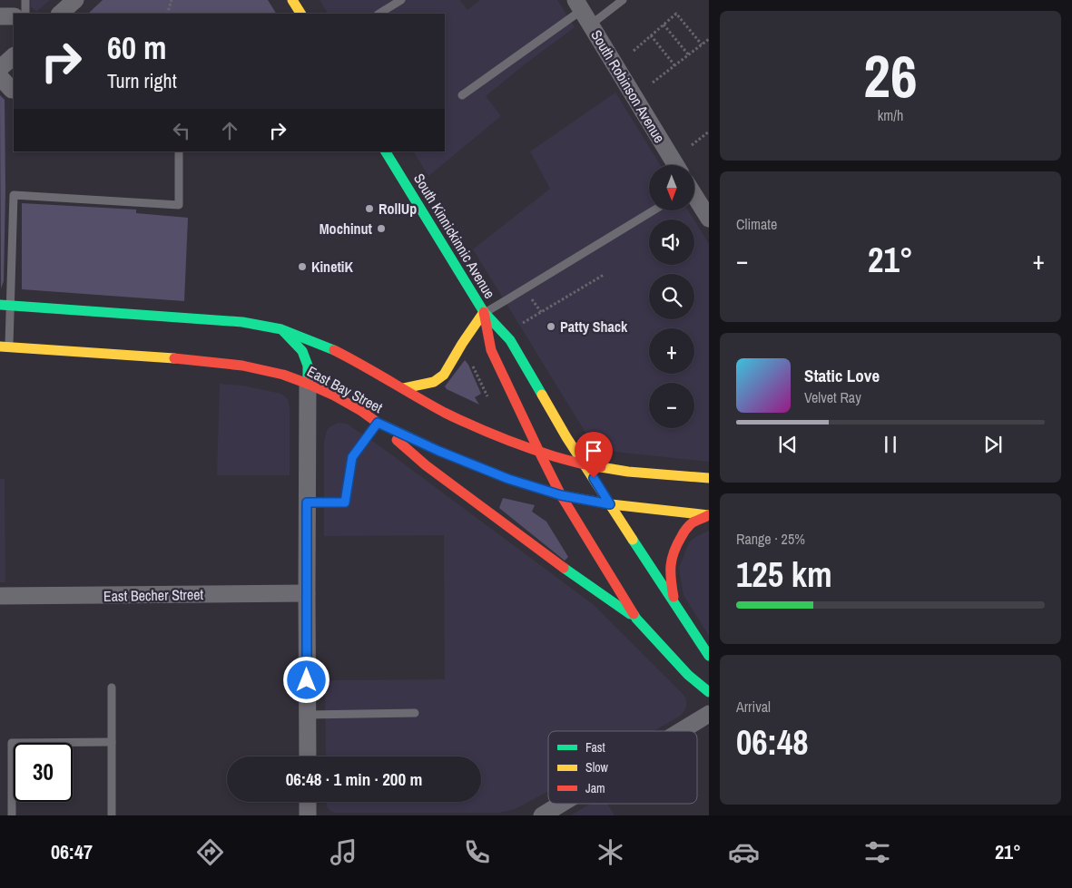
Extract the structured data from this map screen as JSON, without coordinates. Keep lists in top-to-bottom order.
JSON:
{
  "streets": {
    "main road": ["South Kinnickinnic Avenue", "East Bay Street"],
    "street": ["South Robinson Avenue", "East Becher Street"]
  },
  "crossings": [
    ["South Kinnickinnic Avenue", "East Bay Street"]
  ],
  "places": [
    "RollUp",
    "Mochinut",
    "KinetiK",
    "Patty Shack"
  ],
  "legend": ["Fast", "Slow", "Jam"],
  "north": "bottom",
  "page": {
    "tile": [
      ["26", "km/h"],
      "Climate",
      ["Range · 25%", "125 km"],
      ["Arrival", "06:48"]
    ],
    "turn": ["60 m", "Turn right"],
    "map_buttons": ["+", "−"],
    "heat": ["−", "21°", "+"],
    "song": ["Static Love", "Velvet Ray"],
    "limit": "30",
    "trip": "06:48 · 1 min · 200 m",
    "tabs": ["06:47", "21°"]
  }
}
